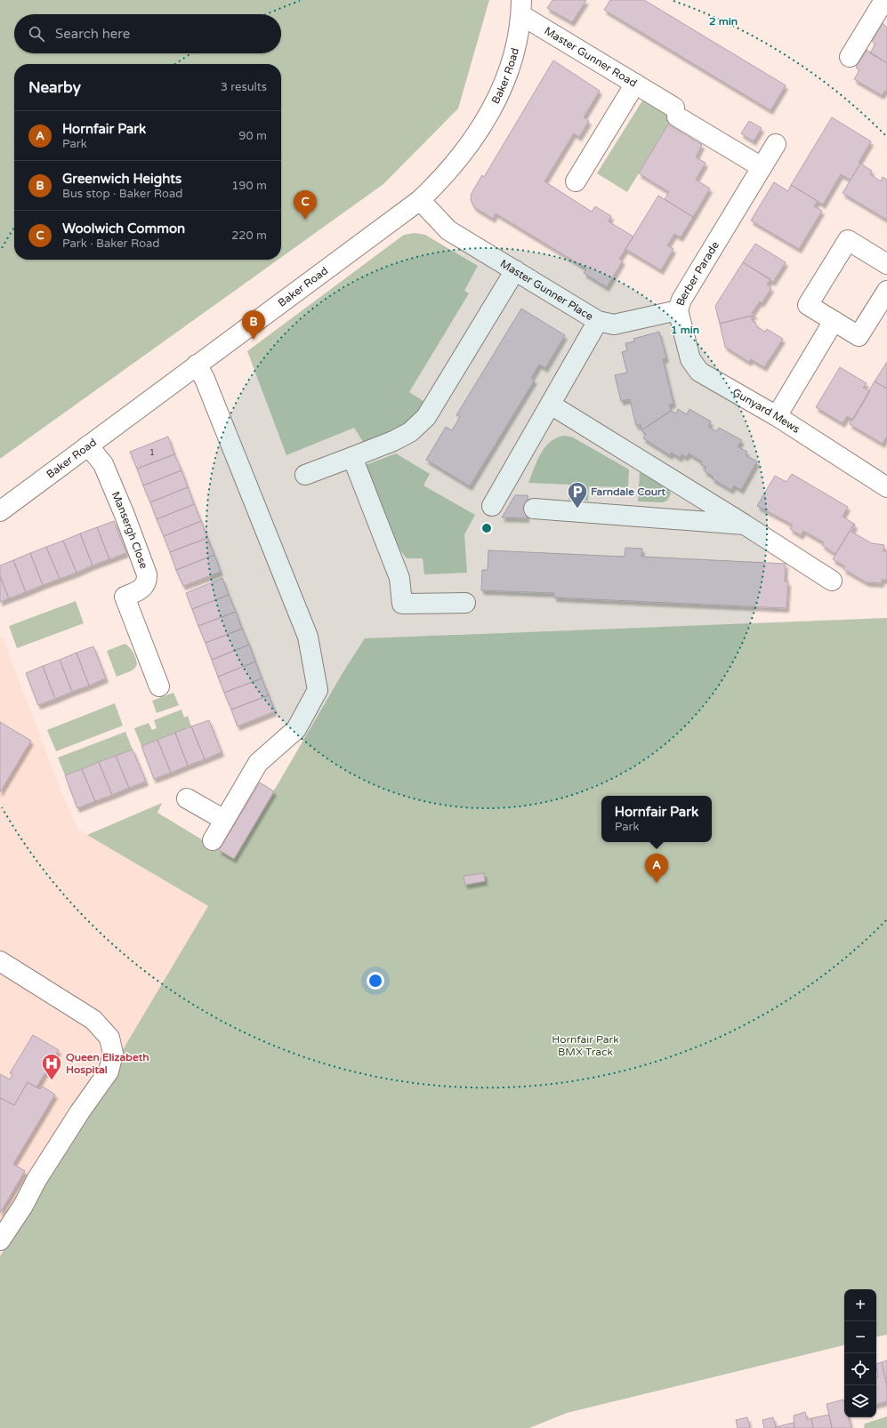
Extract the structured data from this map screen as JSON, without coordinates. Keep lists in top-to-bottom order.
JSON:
{
  "streets": {
    "street": [
      "Master Gunner Road",
      "Baker Road",
      "Berber Parade",
      "Master Gunner Place",
      "Gunyard Mews",
      "Mansergh Close"
    ]
  },
  "crossings": [
    ["Master Gunner Road", "Baker Road"],
    ["Baker Road", "Master Gunner Place"],
    ["Baker Road", "Mansergh Close"],
    ["Berber Parade", "Master Gunner Place"],
    ["Berber Parade", "Gunyard Mews"]
  ],
  "parks": ["Hornfair Park BMX Track"],
  "places": {
    "parking": ["Farndale Court"],
    "hospital": ["Queen Elizabeth Hospital"]
  },
  "house_numbers": ["1"],
  "page": {
    "search": "Search here",
    "heading": ["Nearby", "3 results"],
    "list": [
      {
        "mark": "A",
        "name": "Hornfair Park",
        "note": "Park",
        "value": "90 m"
      },
      {
        "mark": "B",
        "name": "Greenwich Heights",
        "note": "Bus stop · Baker Road",
        "value": "190 m"
      },
      {
        "mark": "C",
        "name": "Woolwich Common",
        "note": "Park · Baker Road",
        "value": "220 m"
      }
    ],
    "pins": ["C", "B", "A"],
    "popup": ["Hornfair Park", "Park"],
    "map_buttons": ["+", "−"]
  },
  "rings": ["2 min", "1 min"]
}
